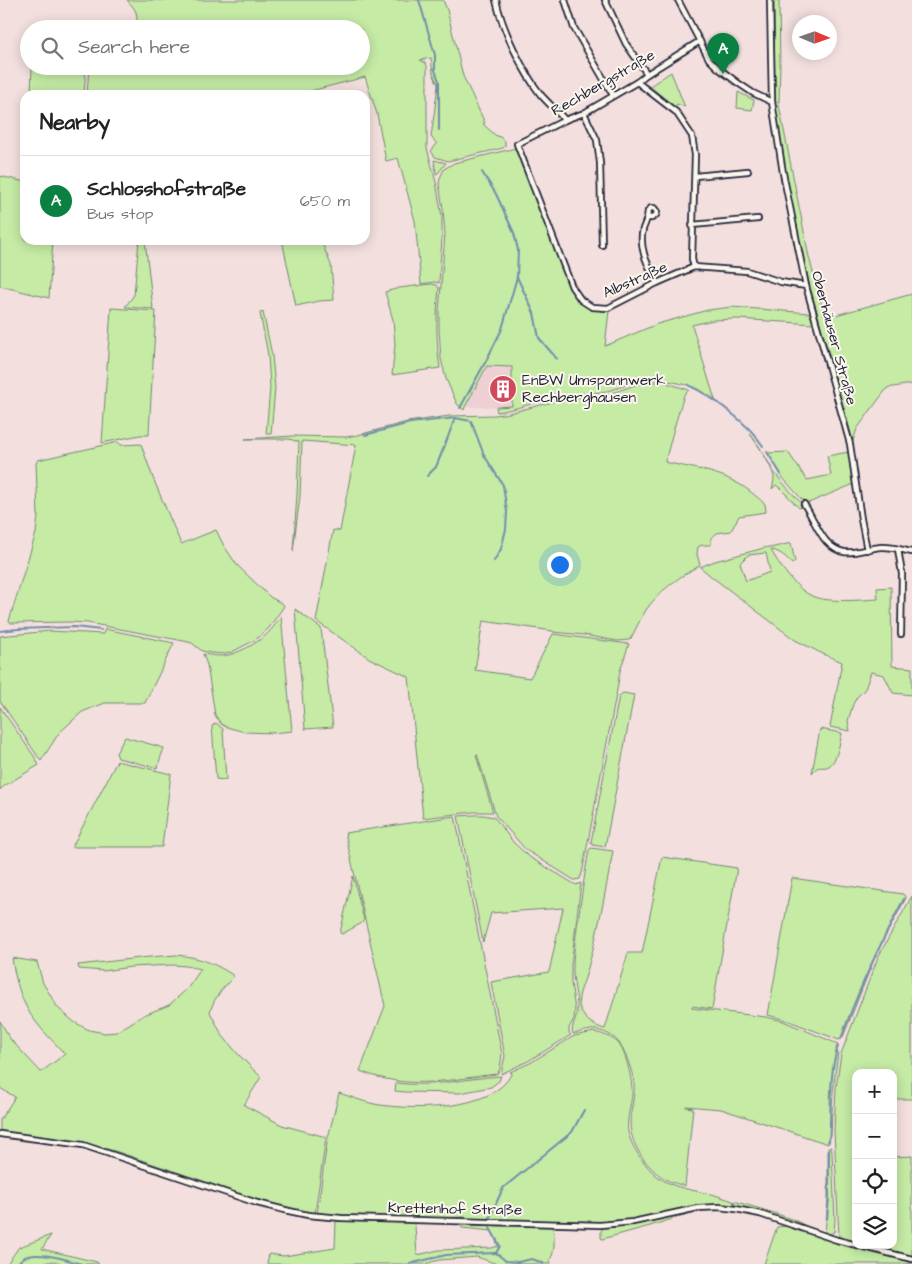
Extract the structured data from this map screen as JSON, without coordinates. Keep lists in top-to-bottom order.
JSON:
{
  "streets": {
    "street": [
      "Rechbergstraße",
      "Albstraße",
      "Oberhäuser Straße",
      "Krettenhof Straße"
    ]
  },
  "crossings": [
    ["Rechbergstraße", "Albstraße"],
    ["Albstraße", "Oberhäuser Straße"]
  ],
  "places": {
    "building": ["EnBW Umspannwerk Rechberghausen"]
  },
  "north": "right",
  "page": {
    "search": "Search here",
    "pins": "A",
    "heading": "Nearby",
    "list": [
      {
        "mark": "A",
        "name": "Schlosshofstraße",
        "note": "Bus stop",
        "value": "650 m"
      }
    ],
    "map_buttons": ["+", "−"]
  }
}
